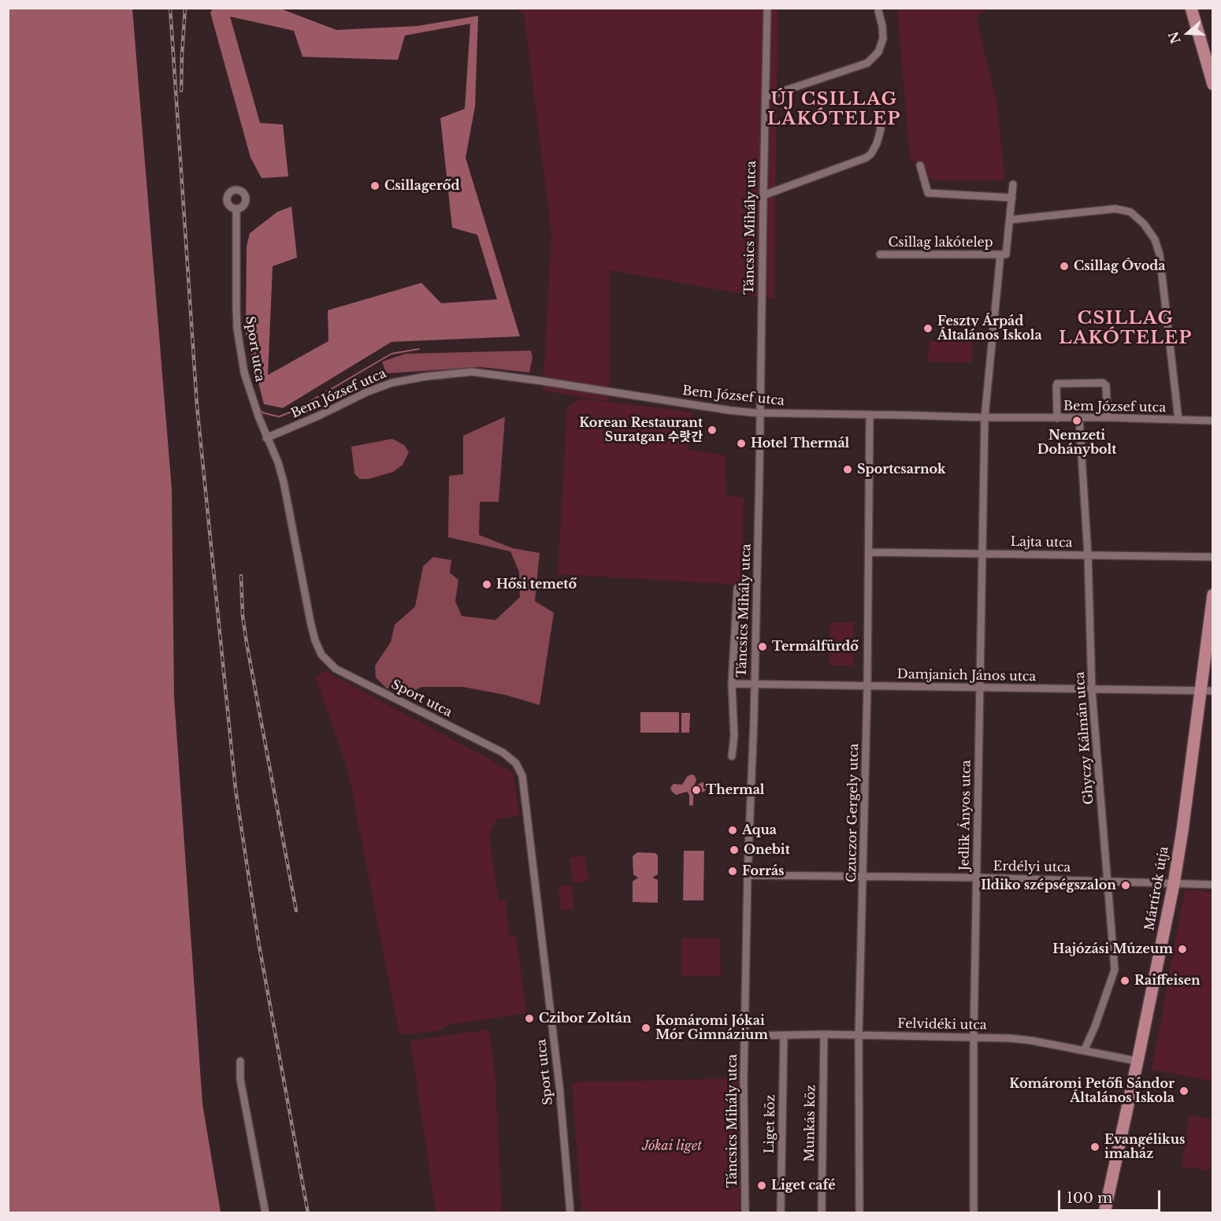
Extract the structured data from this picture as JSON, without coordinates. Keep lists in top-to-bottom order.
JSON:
{
  "streets": {
    "main road": ["Mártírok útja"],
    "street": [
      "Táncsics Mihály utca",
      "Csillag lakótelep",
      "Sport utca",
      "Bem József utca",
      "Lajta utca",
      "Damjanich János utca",
      "Ghyczy Kálmán utca",
      "Czuczor Gergely utca",
      "Jedlik Ányos utca",
      "Erdélyi utca",
      "Felvidéki utca",
      "Munkás köz",
      "Liget köz"
    ]
  },
  "crossings": [
    ["Táncsics Mihály utca", "Bem József utca"],
    ["Táncsics Mihály utca", "Damjanich János utca"],
    ["Táncsics Mihály utca", "Erdélyi utca"],
    ["Táncsics Mihály utca", "Felvidéki utca"],
    ["Csillag lakótelep", "Bem József utca"],
    ["Csillag lakótelep", "Jedlik Ányos utca"],
    ["Sport utca", "Bem József utca"],
    ["Bem József utca", "Ghyczy Kálmán utca"],
    ["Bem József utca", "Czuczor Gergely utca"],
    ["Bem József utca", "Jedlik Ányos utca"],
    ["Lajta utca", "Ghyczy Kálmán utca"],
    ["Lajta utca", "Czuczor Gergely utca"],
    ["Lajta utca", "Jedlik Ányos utca"],
    ["Damjanich János utca", "Ghyczy Kálmán utca"],
    ["Damjanich János utca", "Czuczor Gergely utca"],
    ["Damjanich János utca", "Jedlik Ányos utca"],
    ["Damjanich János utca", "Mártírok útja"],
    ["Ghyczy Kálmán utca", "Erdélyi utca"],
    ["Ghyczy Kálmán utca", "Felvidéki utca"],
    ["Czuczor Gergely utca", "Erdélyi utca"],
    ["Czuczor Gergely utca", "Felvidéki utca"],
    ["Jedlik Ányos utca", "Erdélyi utca"],
    ["Jedlik Ányos utca", "Felvidéki utca"],
    ["Erdélyi utca", "Mártírok útja"],
    ["Mártírok útja", "Felvidéki utca"],
    ["Felvidéki utca", "Munkás köz"],
    ["Felvidéki utca", "Liget köz"]
  ],
  "districts": ["ÚJ CSILLAG LAKÓTELEP", "CSILLAG LAKÓTELEP"],
  "parks": ["Jókai liget"],
  "places": [
    "Csillagerőd",
    "Csillag Óvoda",
    "Feszty Árpád Általános Iskola",
    "Nemzeti Dohánybolt",
    "Korean Restaurant Suratgan 수랏간",
    "Hotel Thermál",
    "Sportcsarnok",
    "Hősi temető",
    "Termálfürdő",
    "Thermal",
    "Aqua",
    "Onebit",
    "Forrás",
    "Ildiko szépségszalon",
    "Hajózási Múzeum",
    "Raiffeisen",
    "Czibor Zoltán",
    "Komáromi Jókai Mór Gimnázium",
    "Komáromi Petőfi Sándor Általános Iskola",
    "Evangélikus imaház",
    "Liget café"
  ],
  "scale_bar": "100 m",
  "north": "left"
}
